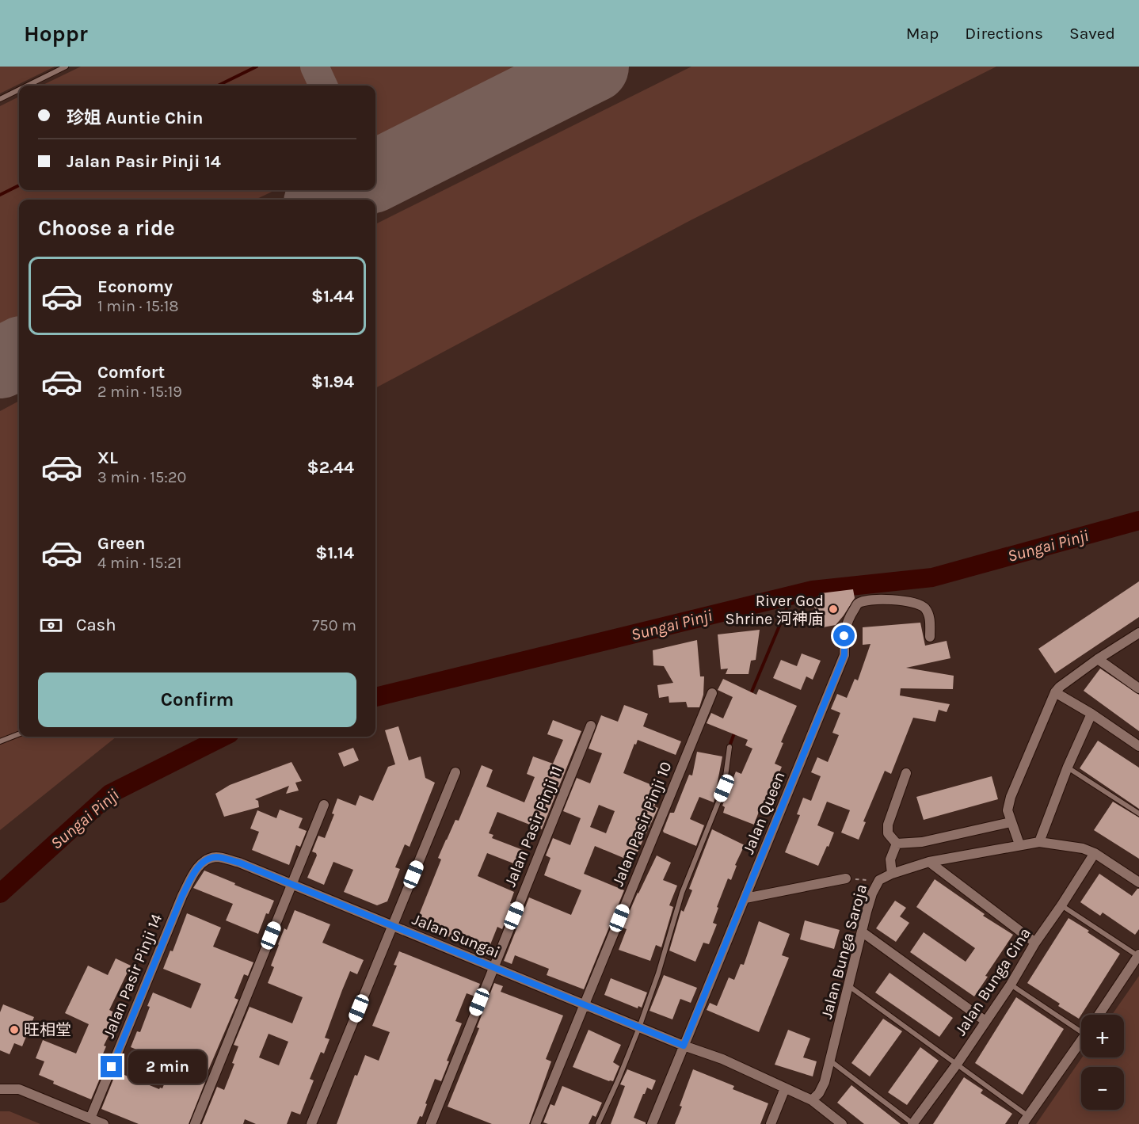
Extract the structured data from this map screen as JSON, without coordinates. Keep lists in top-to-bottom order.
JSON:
{
  "streets": {
    "street": [
      "Jalan Queen",
      "Jalan Pasir Pinji 10",
      "Jalan Pasir Pinji 11",
      "Jalan Sungai",
      "Jalan Bunga Saroja",
      "Jalan Pasir Pinji 14",
      "Jalan Bunga Cina"
    ]
  },
  "crossings": [
    ["Jalan Queen", "Jalan Sungai"],
    ["Jalan Pasir Pinji 10", "Jalan Sungai"],
    ["Jalan Pasir Pinji 11", "Jalan Sungai"],
    ["Jalan Sungai", "Jalan Bunga Saroja"],
    ["Jalan Sungai", "Jalan Pasir Pinji 14"],
    ["Jalan Bunga Saroja", "Jalan Bunga Cina"]
  ],
  "water": ["Sungai Pinji"],
  "places": ["River God Shrine 河神庙", "旺相堂"],
  "page": {
    "header": "Hoppr",
    "nav": ["Map", "Directions", "Saved"],
    "banner": ["珍姐 Auntie Chin", "Jalan Pasir Pinji 14"],
    "heading": "Choose a ride",
    "list": [
      {
        "name": "Economy",
        "note": "1 min · 15:18",
        "value": "$1.44"
      },
      {
        "name": "Comfort",
        "note": "2 min · 15:19",
        "value": "$1.94"
      },
      {
        "name": "XL",
        "note": "3 min · 15:20",
        "value": "$2.44"
      },
      {
        "name": "Green",
        "note": "4 min · 15:21",
        "value": "$1.14"
      }
    ],
    "pay": ["Cash", "750 m"],
    "buttons": "Confirm",
    "map_buttons": ["+", "−"],
    "bubble": "2 min"
  }
}
